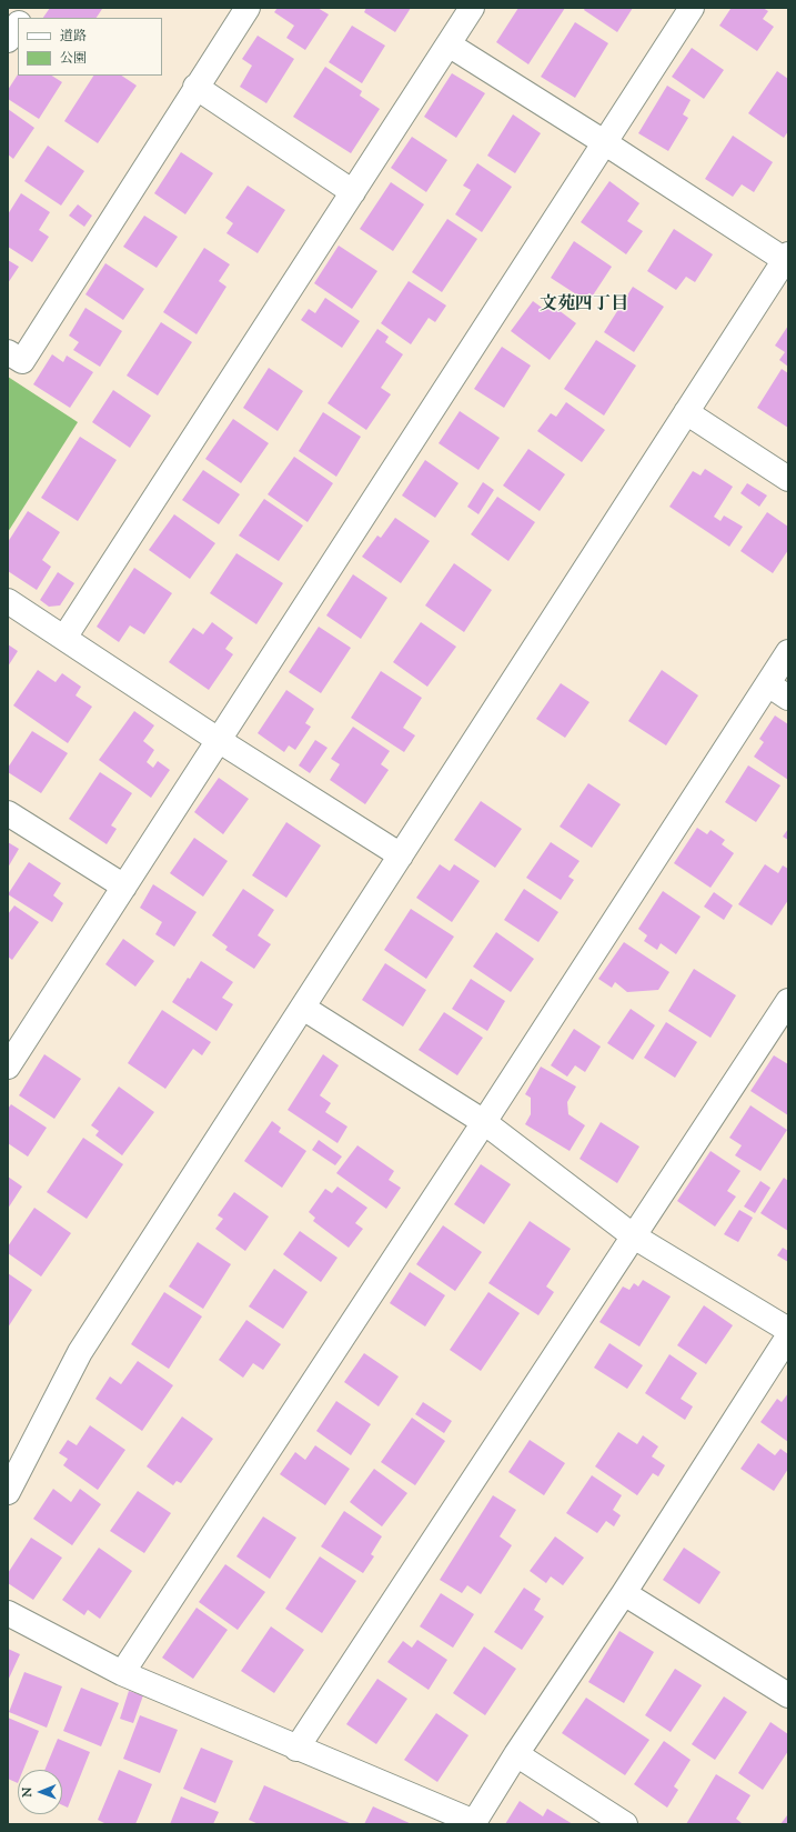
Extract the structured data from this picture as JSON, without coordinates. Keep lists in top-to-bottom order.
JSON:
{
  "districts": ["文苑四丁目"],
  "legend": ["道路", "公園"],
  "north": "left"
}
